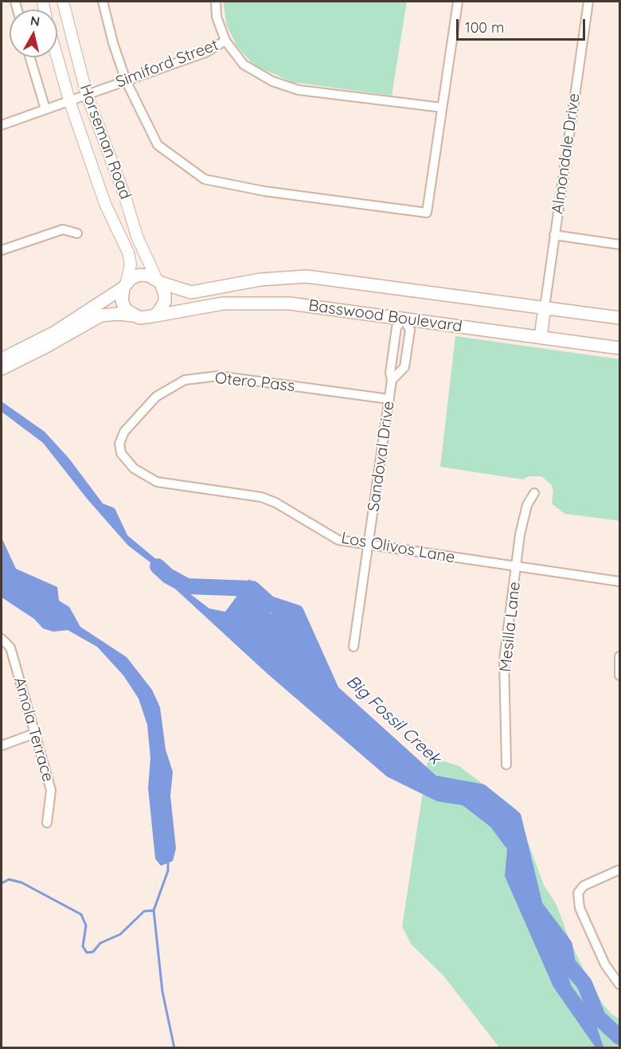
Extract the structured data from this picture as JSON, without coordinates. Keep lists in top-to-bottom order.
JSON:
{
  "streets": {
    "main road": ["Basswood Boulevard"],
    "street": [
      "Simiford Street",
      "Horseman Road",
      "Almondale Drive",
      "Otero Pass",
      "Sandoval Drive",
      "Los Olivos Lane",
      "Mesilla Lane",
      "Amola Terrace"
    ]
  },
  "crossings": [
    ["Simiford Street", "Horseman Road"],
    ["Horseman Road", "Basswood Boulevard"],
    ["Almondale Drive", "Basswood Boulevard"],
    ["Basswood Boulevard", "Sandoval Drive"],
    ["Otero Pass", "Sandoval Drive"],
    ["Otero Pass", "Los Olivos Lane"],
    ["Sandoval Drive", "Los Olivos Lane"],
    ["Los Olivos Lane", "Mesilla Lane"]
  ],
  "water": ["Big Fossil Creek"],
  "scale_bar": "100 m",
  "north": "top"
}
